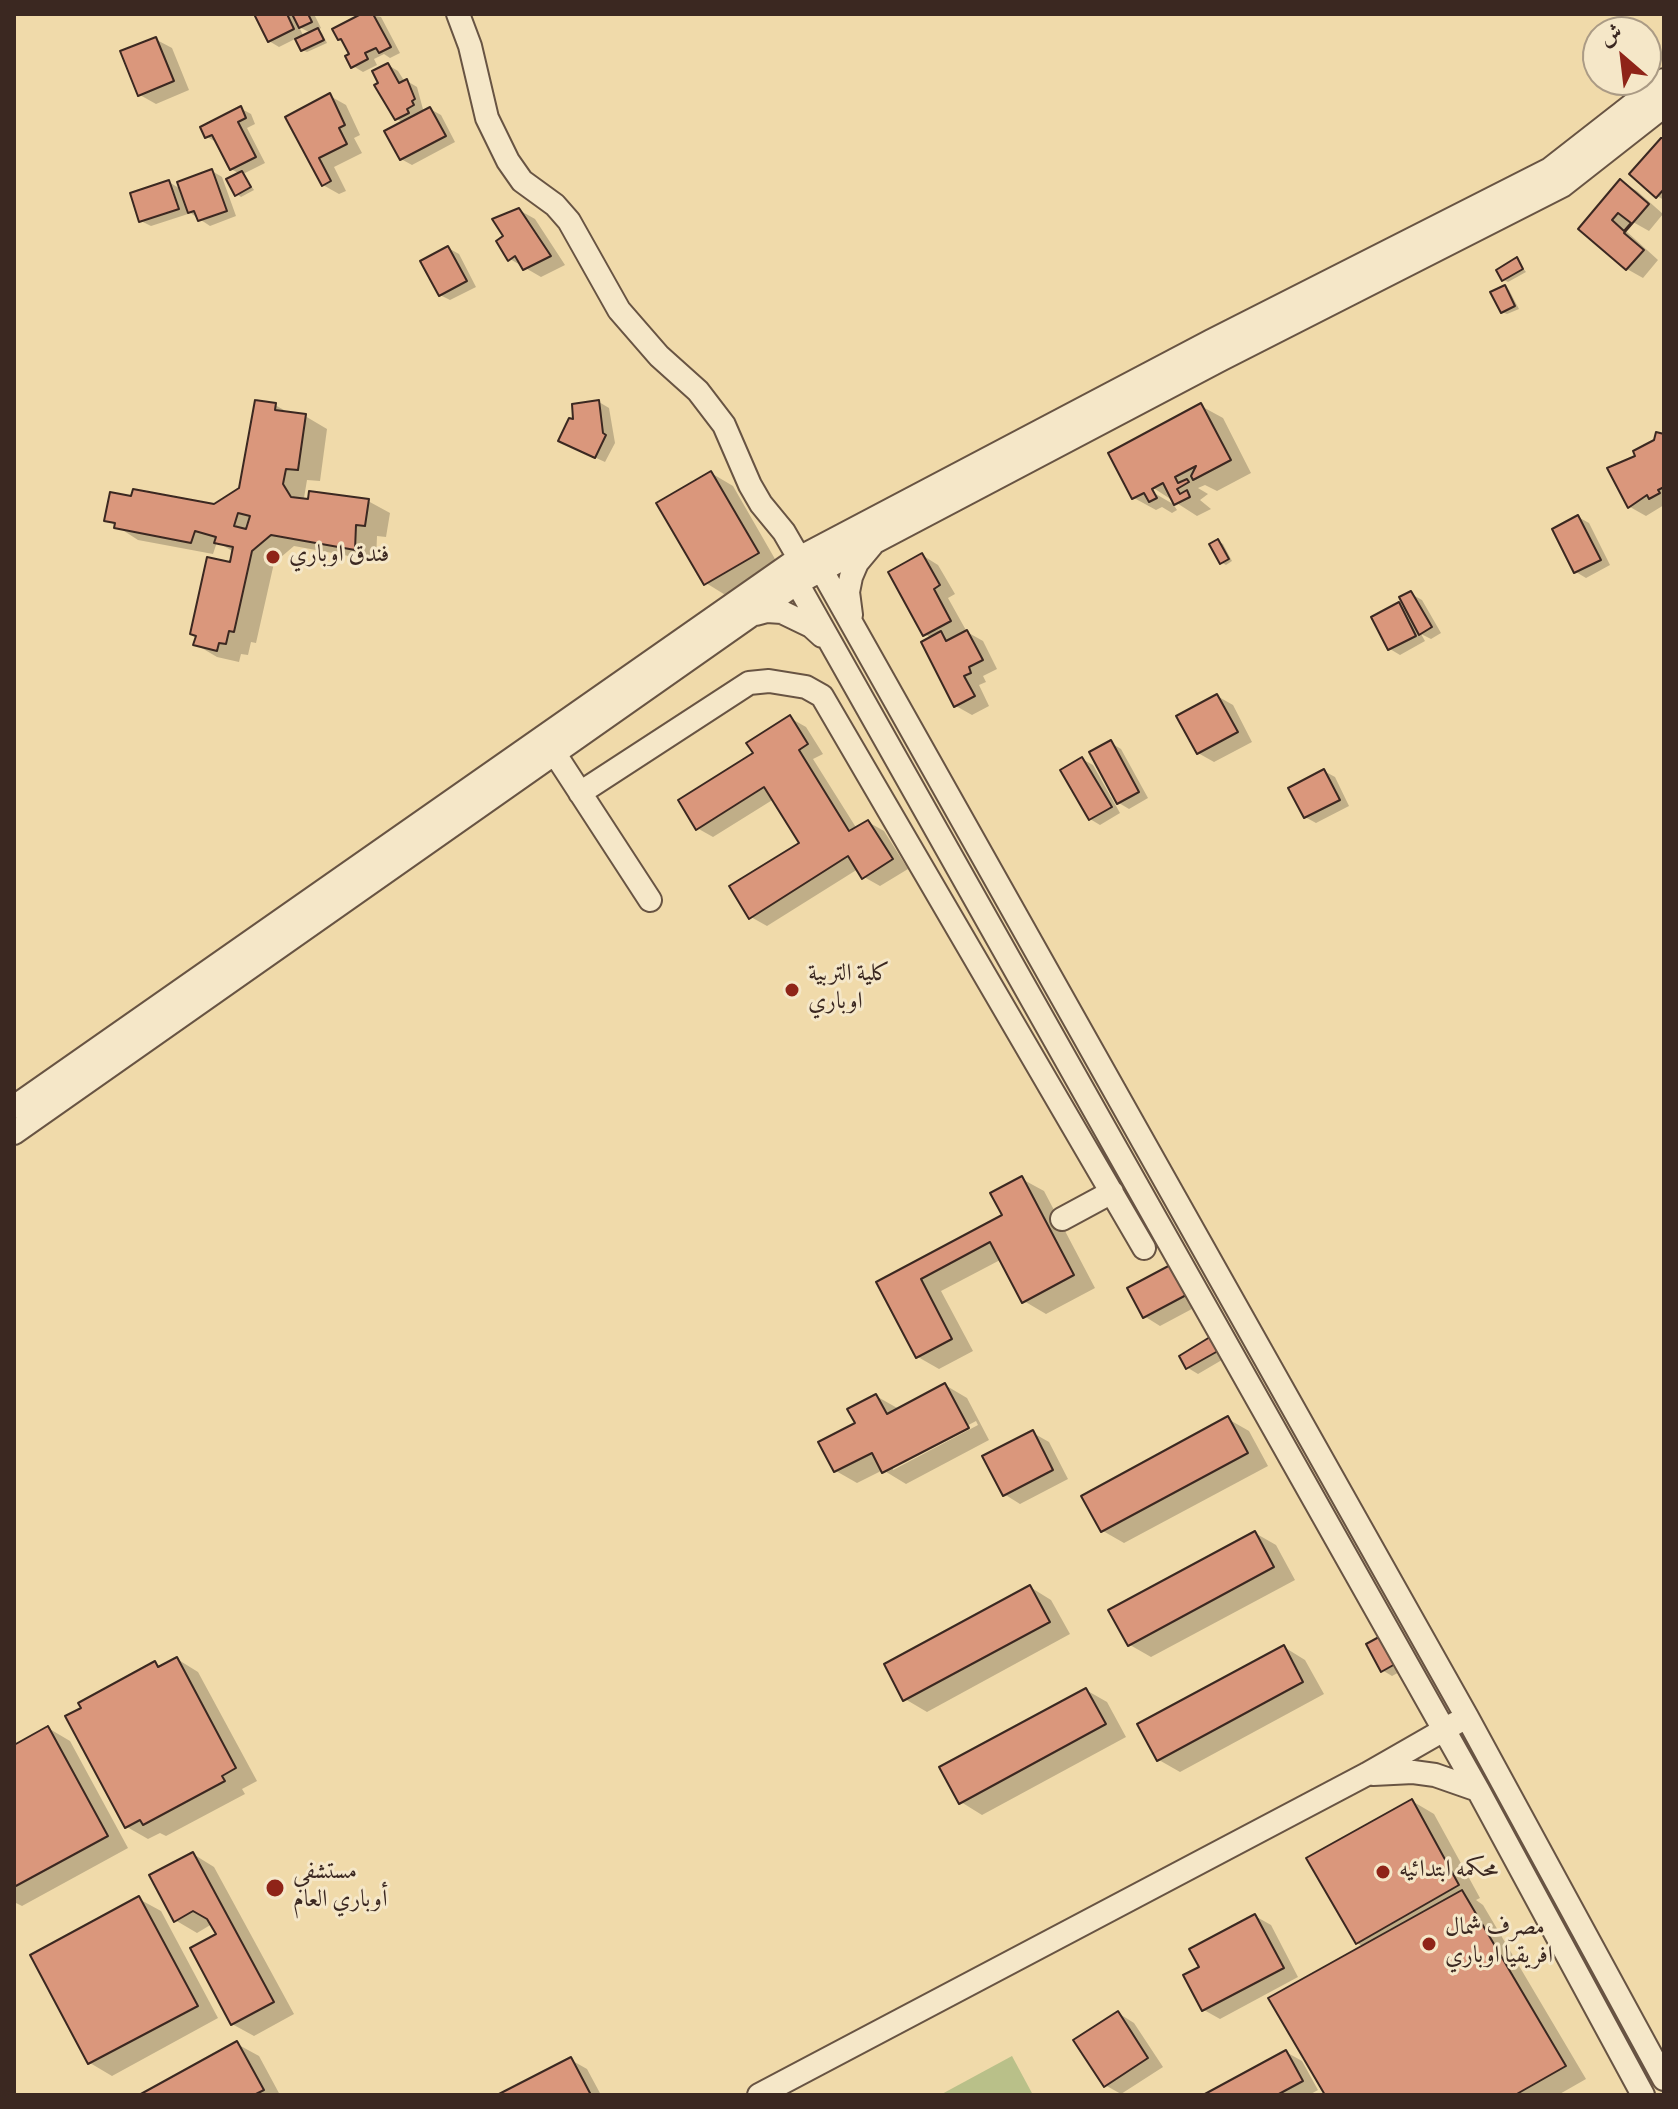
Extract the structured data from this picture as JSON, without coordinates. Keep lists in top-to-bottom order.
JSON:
{
  "places": [
    "فندق اوباري",
    "كلية التربية اوباري",
    "محكمه ابتدائيه",
    "مستشفي أوباري العام",
    "مصرف شمال افريقيا اوباري"
  ],
  "north": "top left"
}
